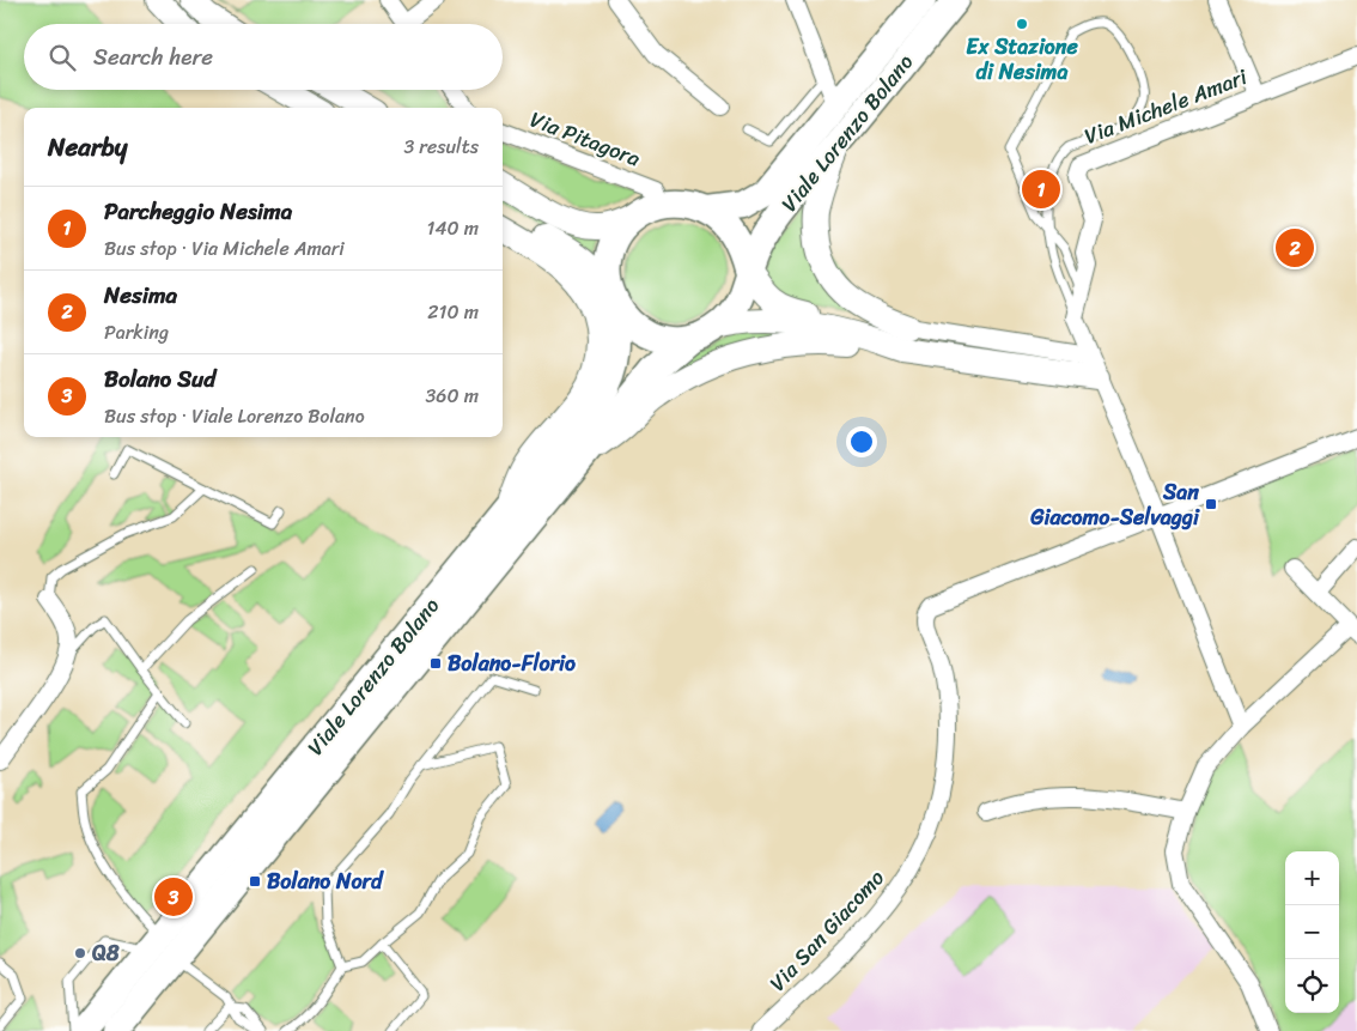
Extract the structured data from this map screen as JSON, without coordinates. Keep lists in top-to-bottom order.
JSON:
{
  "streets": {
    "main road": ["Viale Lorenzo Bolano"],
    "street": ["Via Michele Amari", "Via Pitagora", "Via San Giacomo"]
  },
  "places": {
    "other": ["Ex Stazione di Nesima", "Q8"],
    "transit": ["San Giacomo-Selvaggi", "Bolano-Florio", "Bolano Nord"]
  },
  "page": {
    "search": "Search here",
    "heading": ["Nearby", "3 results"],
    "pins": ["1", "2", "3"],
    "list": [
      {
        "mark": "1",
        "name": "Parcheggio Nesima",
        "note": "Bus stop · Via Michele Amari",
        "value": "140 m"
      },
      {
        "mark": "2",
        "name": "Nesima",
        "note": "Parking",
        "value": "210 m"
      },
      {
        "mark": "3",
        "name": "Bolano Sud",
        "note": "Bus stop · Viale Lorenzo Bolano",
        "value": "360 m"
      }
    ],
    "map_buttons": ["+", "−"]
  }
}
